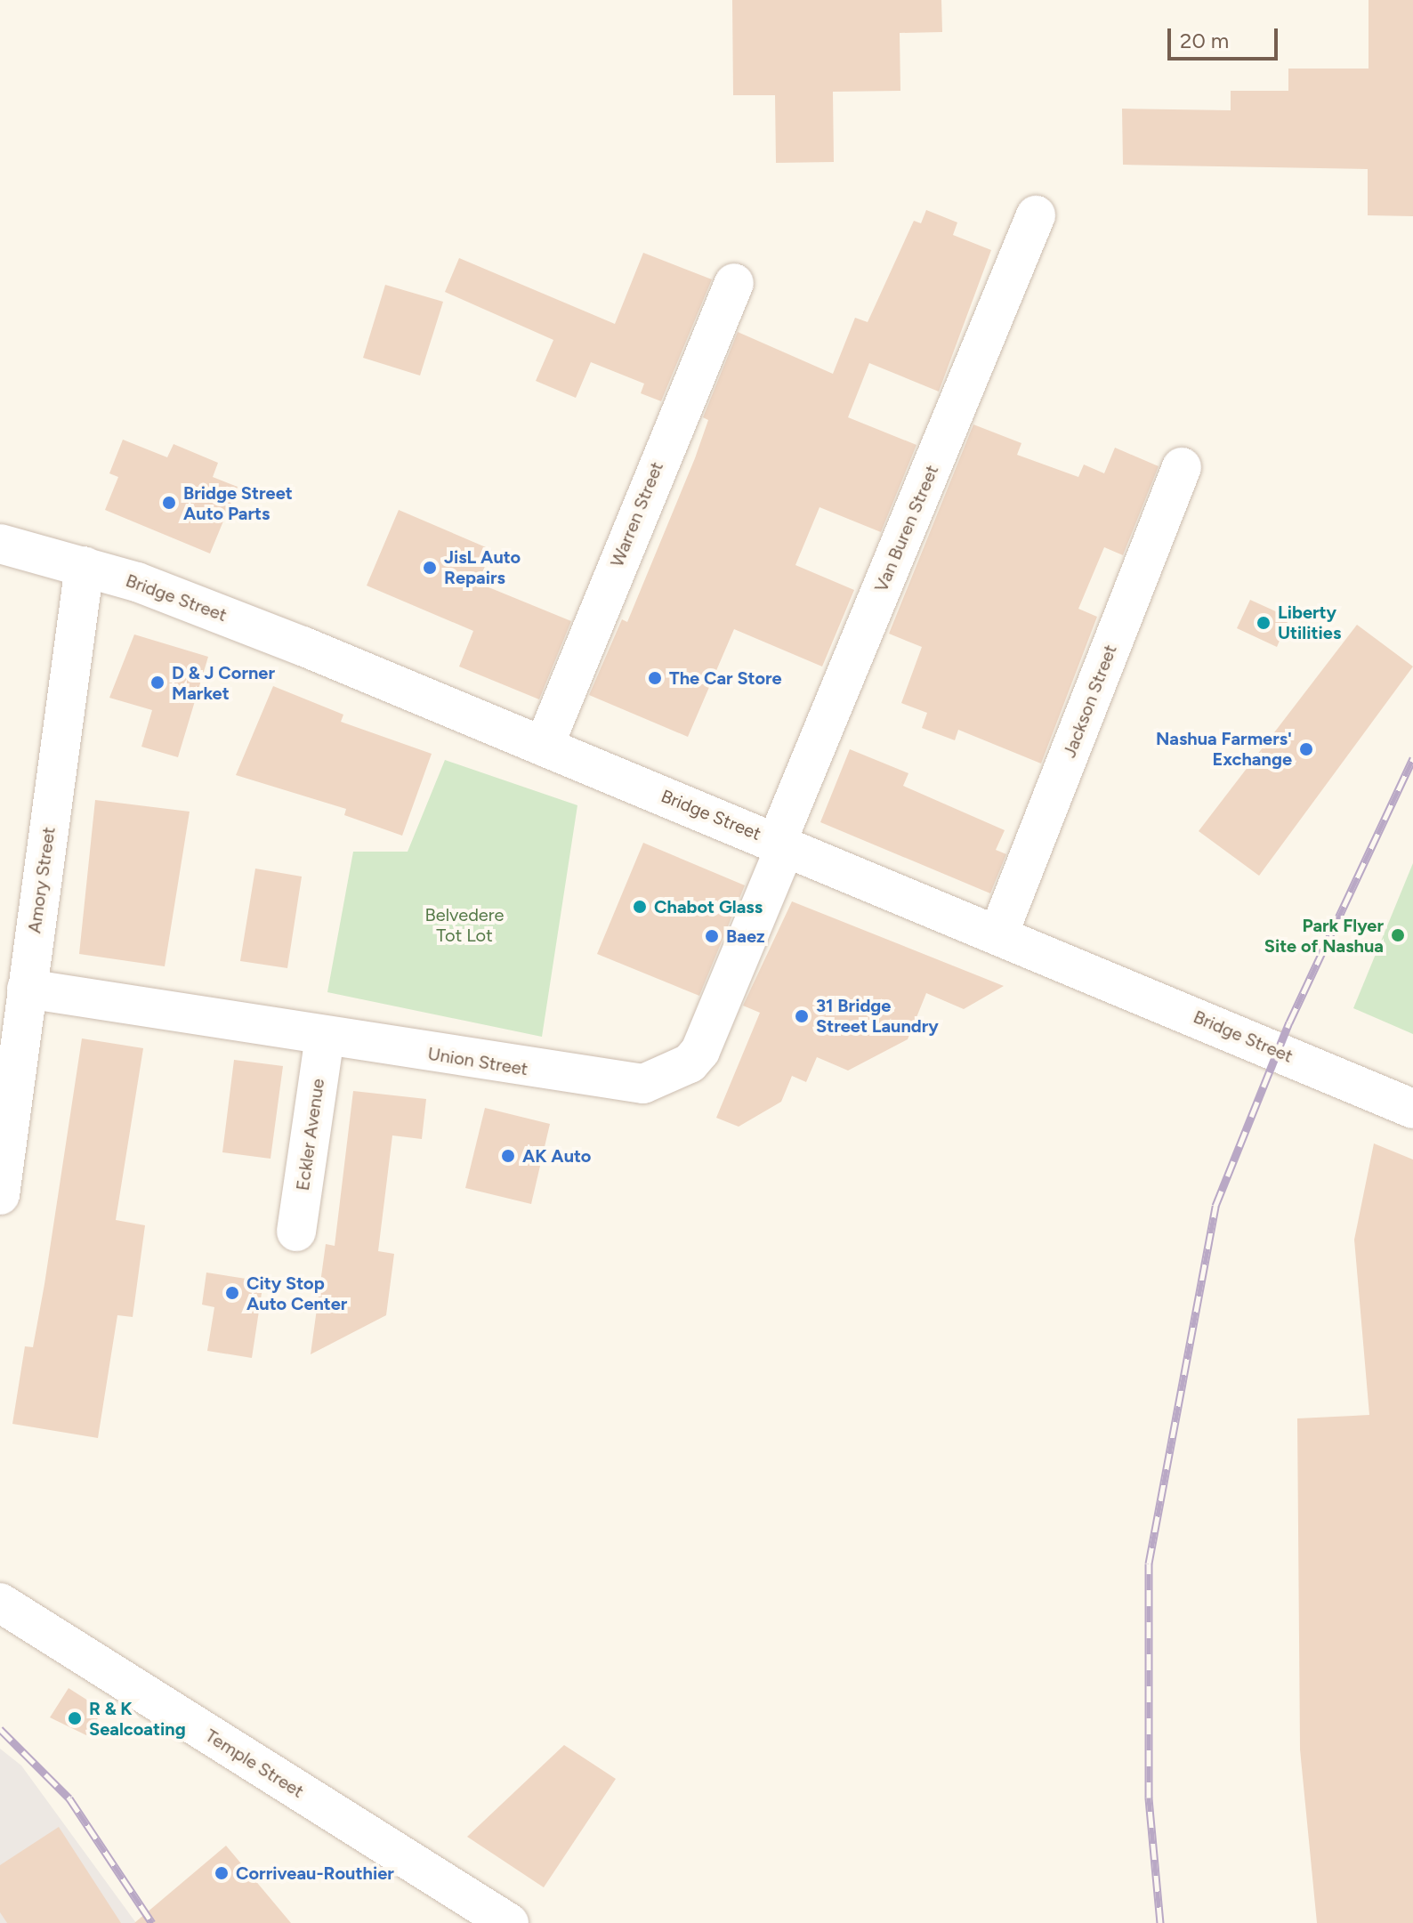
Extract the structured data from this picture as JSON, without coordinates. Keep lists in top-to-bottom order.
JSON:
{
  "streets": {
    "street": [
      "Warren Street",
      "Van Buren Street",
      "Bridge Street",
      "Jackson Street",
      "Amory Street",
      "Union Street",
      "Eckler Avenue",
      "Temple Street"
    ]
  },
  "crossings": [
    ["Warren Street", "Bridge Street"],
    ["Van Buren Street", "Bridge Street"],
    ["Van Buren Street", "Union Street"],
    ["Bridge Street", "Jackson Street"],
    ["Bridge Street", "Amory Street"],
    ["Bridge Street", "Union Street"],
    ["Amory Street", "Union Street"],
    ["Union Street", "Eckler Avenue"]
  ],
  "parks": ["Belvedere Tot Lot"],
  "places": [
    "Bridge Street Auto Parts",
    "JisL Auto Repairs",
    "Liberty Utilities",
    "The Car Store",
    "D & J Corner Market",
    "Nashua Farmers' Exchange",
    "Chabot Glass",
    "Park Flyer Site of Nashua",
    "Baez",
    "31 Bridge Street Laundry",
    "AK Auto",
    "City Stop Auto Center",
    "R & K Sealcoating",
    "Corriveau-Routhier"
  ],
  "scale_bar": "20 m"
}
